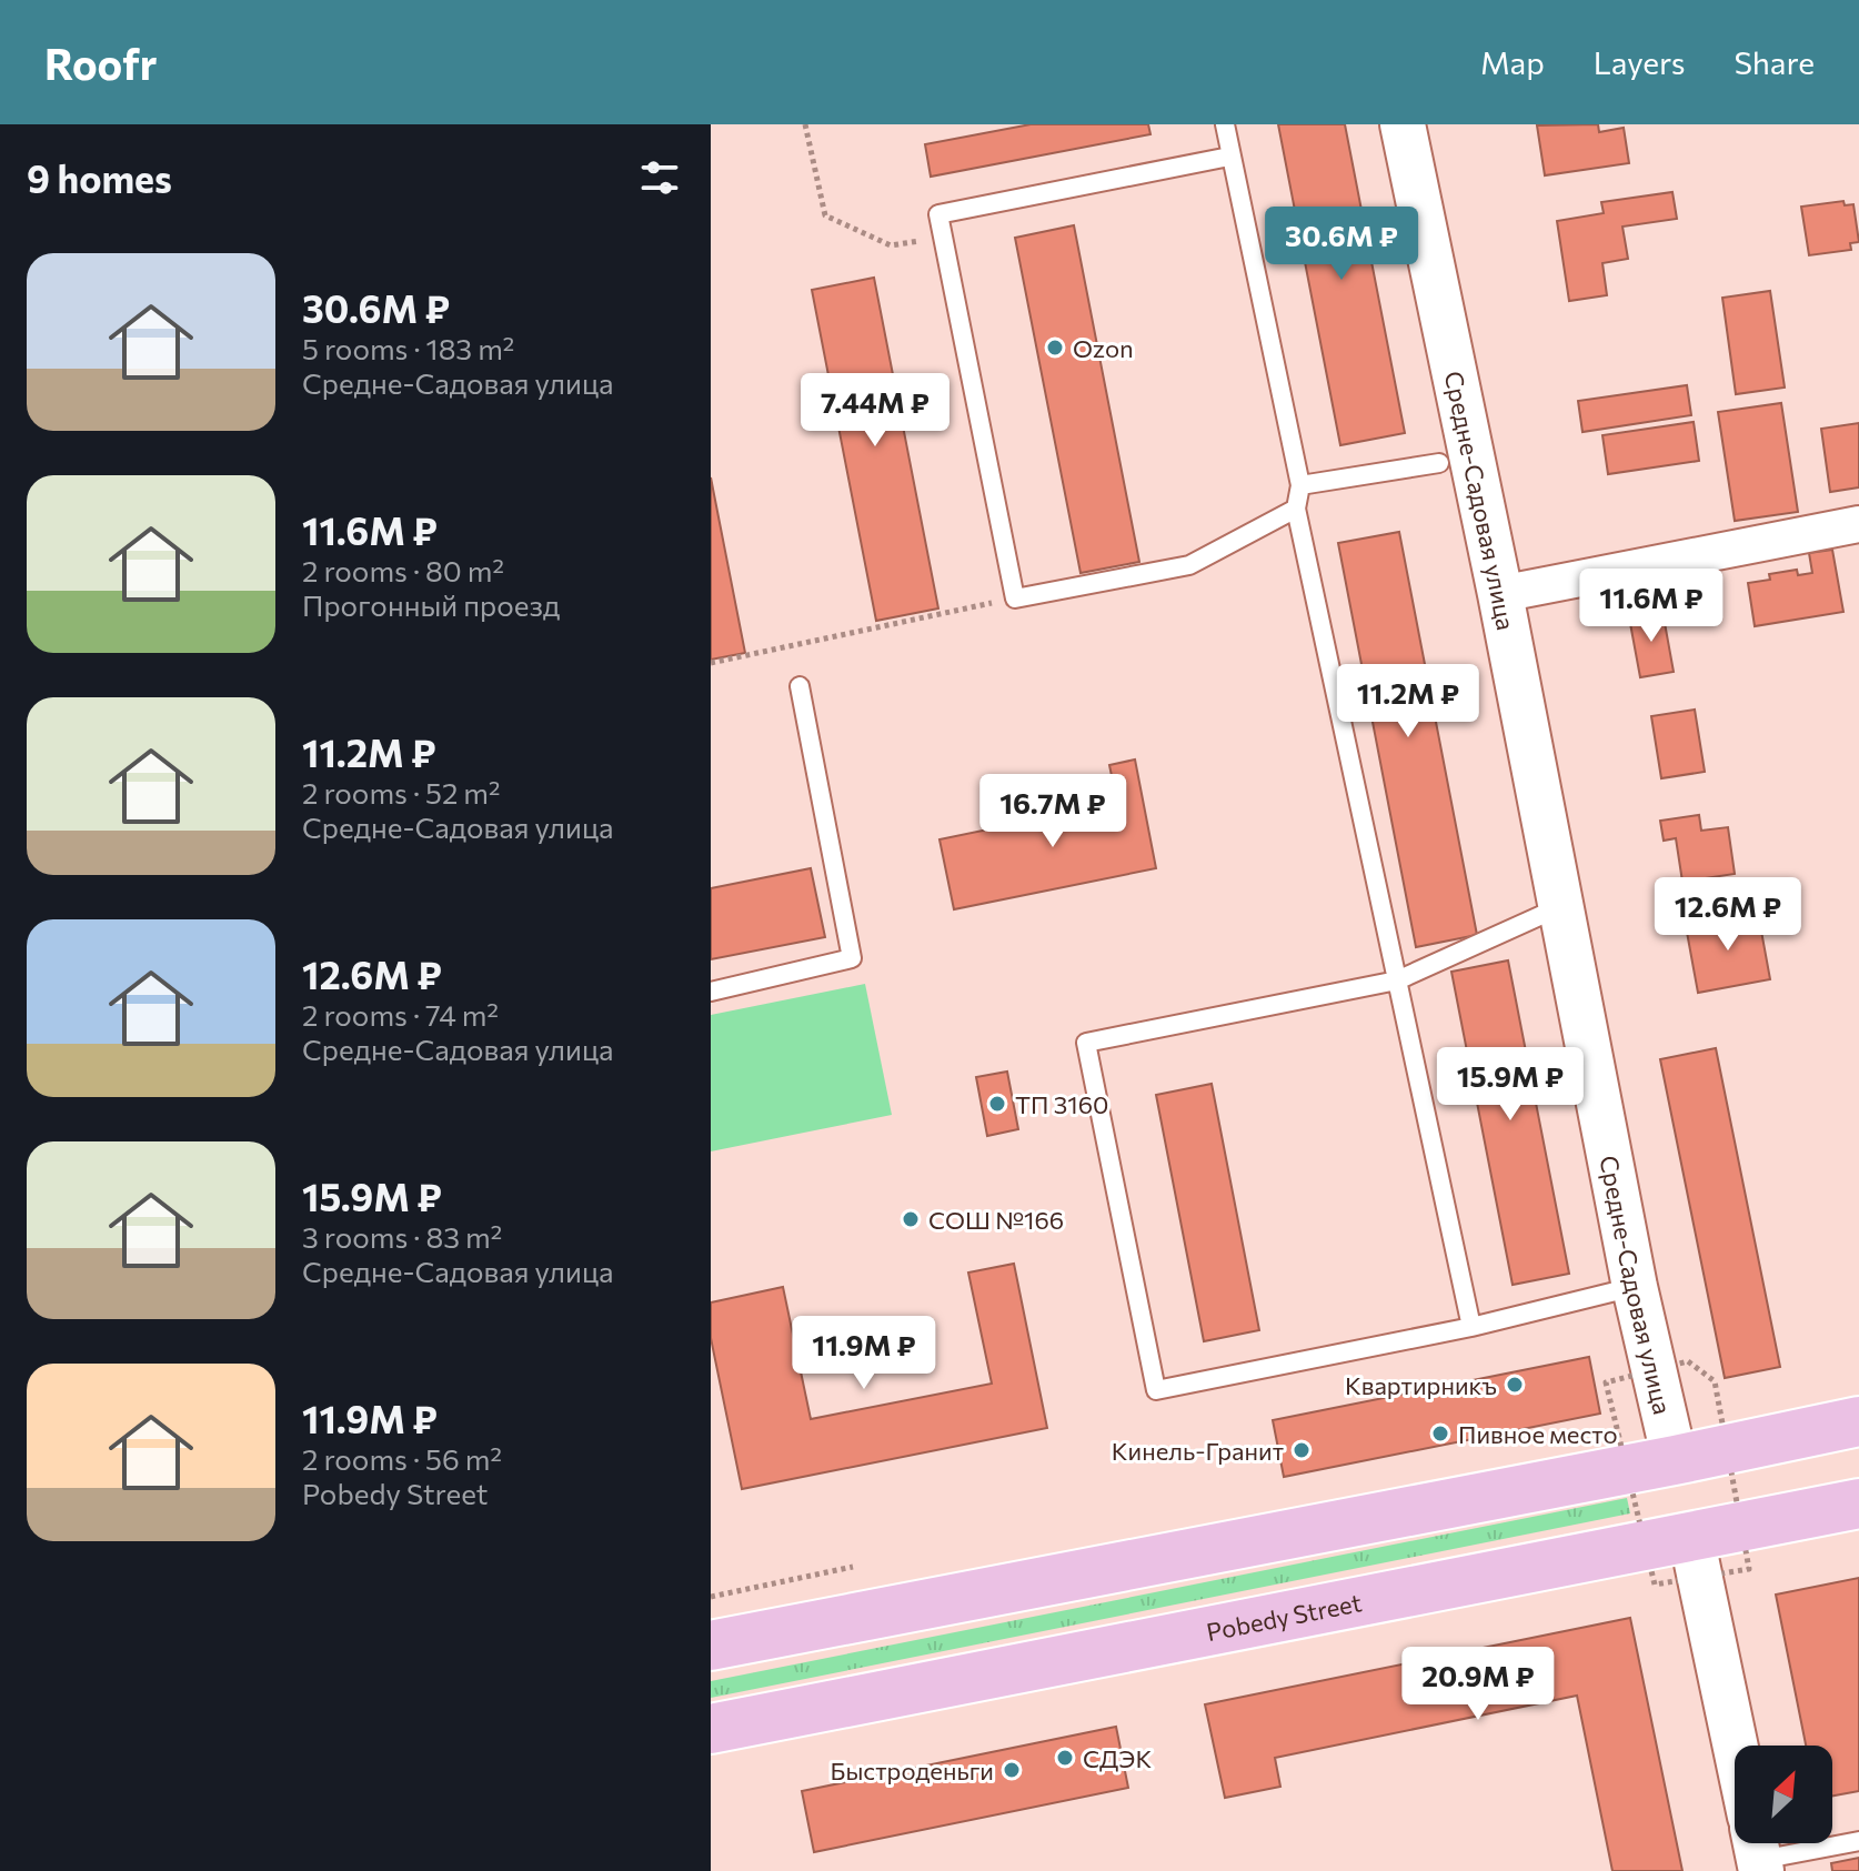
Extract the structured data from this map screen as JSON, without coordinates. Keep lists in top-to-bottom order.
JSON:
{
  "streets": {
    "main road": ["Средне-Садовая улица", "Pobedy Street"]
  },
  "crossings": [
    ["Средне-Садовая улица", "Pobedy Street"]
  ],
  "places": [
    "Ozon",
    "ТП 3160",
    "СОШ №166",
    "Квартирникъ",
    "Пивное место",
    "Кинель-Гранит",
    "СДЭК",
    "Быстроденьги"
  ],
  "north": "top right",
  "page": {
    "header": "Roofr",
    "nav": ["Map", "Layers", "Share"],
    "heading": "9 homes",
    "price": [
      "30.6M ₽",
      "7.44M ₽",
      "11.6M ₽",
      "11.2M ₽",
      "16.7M ₽",
      "12.6M ₽",
      "15.9M ₽",
      "11.9M ₽",
      "20.9M ₽"
    ],
    "list": [
      {
        "name": "30.6M ₽",
        "note": "5 rooms · 183 m² · Средне-Садовая улица"
      },
      {
        "name": "11.6M ₽",
        "note": "2 rooms · 80 m² · Прогонный проезд"
      },
      {
        "name": "11.2M ₽",
        "note": "2 rooms · 52 m² · Средне-Садовая улица"
      },
      {
        "name": "12.6M ₽",
        "note": "2 rooms · 74 m² · Средне-Садовая улица"
      },
      {
        "name": "15.9M ₽",
        "note": "3 rooms · 83 m² · Средне-Садовая улица"
      },
      {
        "name": "11.9M ₽",
        "note": "2 rooms · 56 m² · Pobedy Street"
      }
    ]
  }
}
